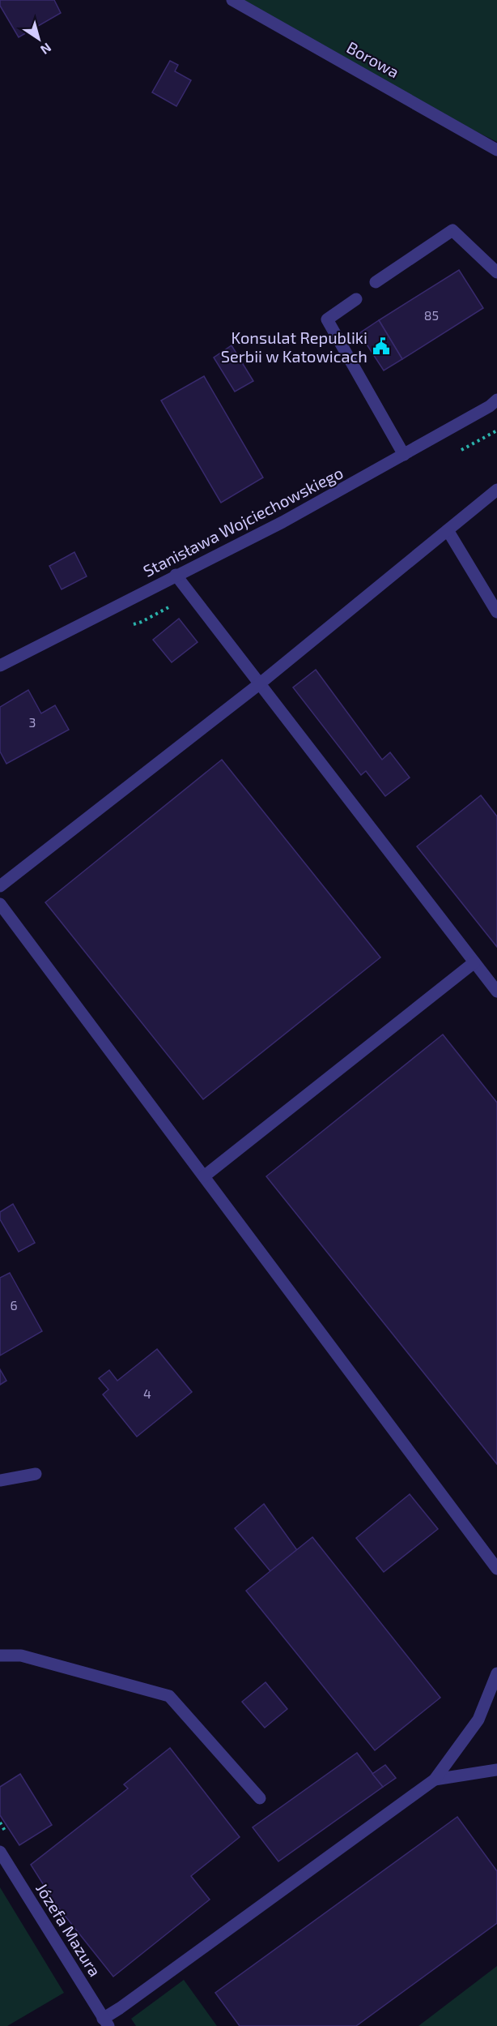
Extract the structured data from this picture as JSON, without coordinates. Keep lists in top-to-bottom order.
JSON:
{
  "streets": {
    "street": ["Borowa", "Stanisława Wojciechowskiego", "Józefa Mazura"]
  },
  "places": {
    "public building": ["Konsulat Republiki Serbii w Katowicach"]
  },
  "house_numbers": [
    "85",
    "3",
    "6",
    "4"
  ],
  "north": "bottom right"
}
